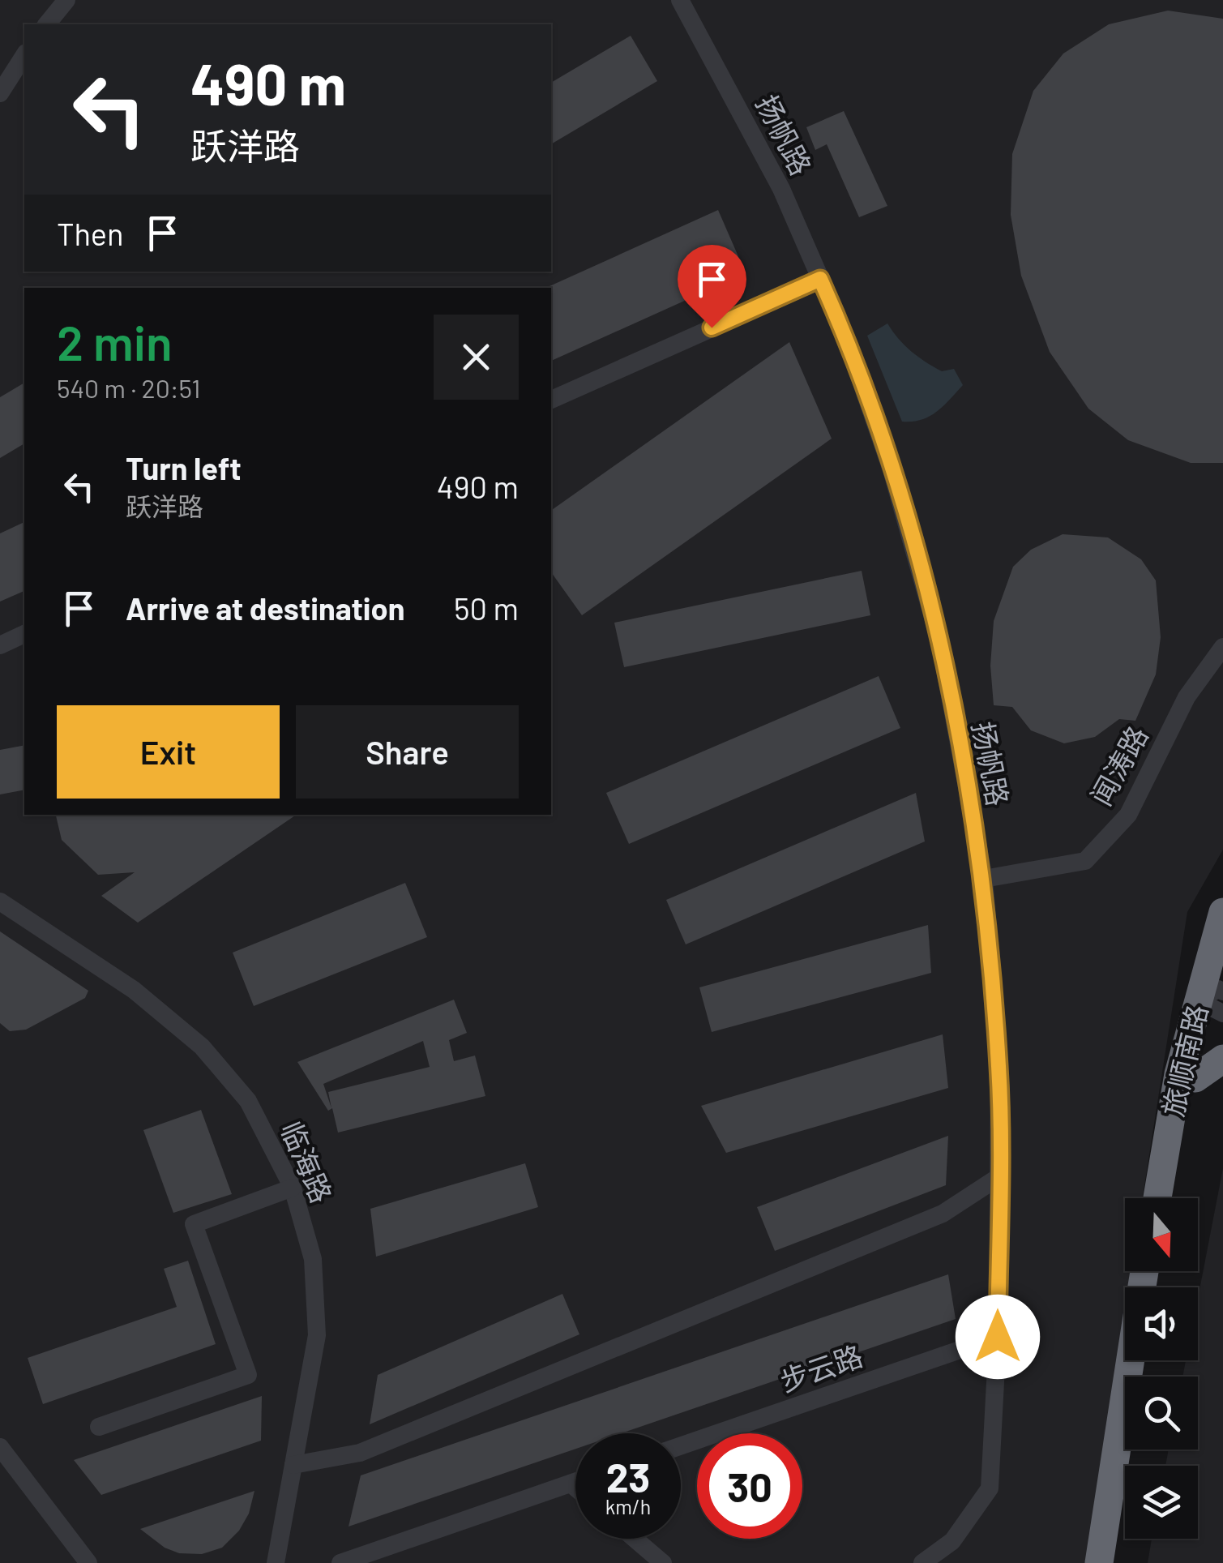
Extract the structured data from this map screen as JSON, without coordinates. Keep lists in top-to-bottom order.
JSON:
{
  "streets": {
    "highway": ["旅顺南路"],
    "street": [
      "扬帆路",
      "闻涛路",
      "临海路",
      "步云路"
    ]
  },
  "crossings": [
    ["扬帆路", "闻涛路"],
    ["扬帆路", "步云路"]
  ],
  "north": "bottom",
  "page": {
    "turn": ["490 m", "跃洋路"],
    "then": "Then",
    "heading": ["2 min", "540 m · 20:51"],
    "list": [
      {
        "name": "Turn left",
        "note": "跃洋路",
        "value": "490 m"
      },
      {
        "name": "Arrive at destination",
        "value": "50 m"
      }
    ],
    "buttons": ["Exit", "Share"],
    "speed": "23 km/h",
    "limit": "30"
  }
}
